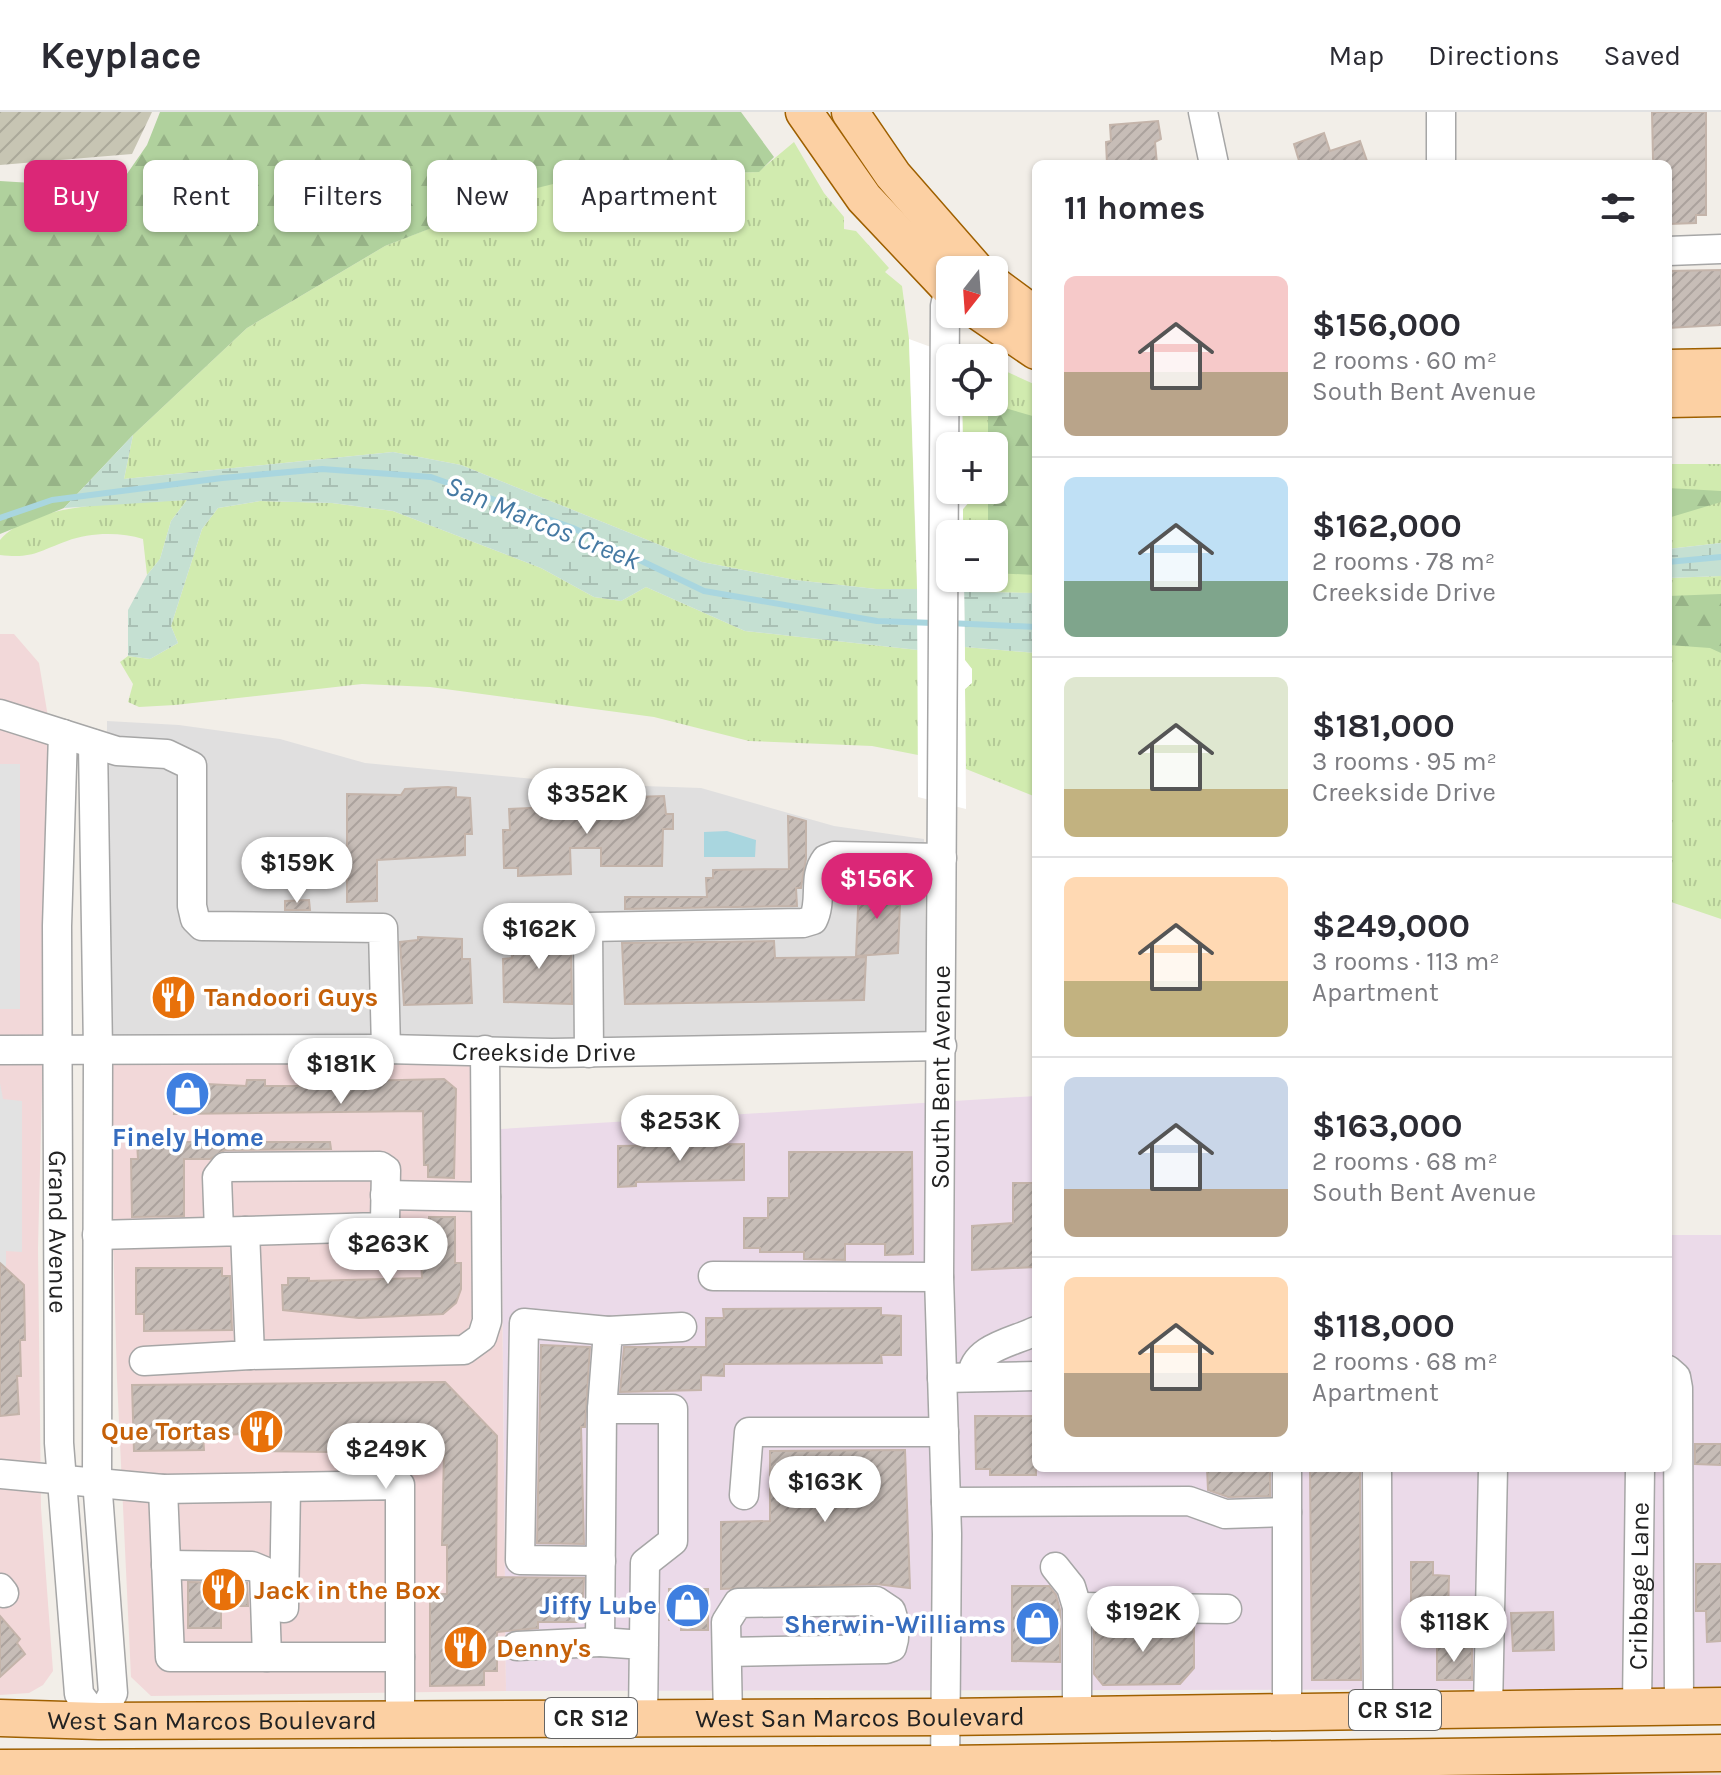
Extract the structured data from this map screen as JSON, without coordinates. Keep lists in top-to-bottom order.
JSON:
{
  "streets": {
    "main road": ["Grand Avenue", "CR S12", "West San Marcos Boulevard"],
    "street": ["Creekside Drive", "South Bent Avenue", "Cribbage Lane"]
  },
  "crossings": [
    ["Creekside Drive", "South Bent Avenue"],
    ["Creekside Drive", "Grand Avenue"],
    ["South Bent Avenue", "West San Marcos Boulevard"],
    ["Grand Avenue", "West San Marcos Boulevard"],
    ["Cribbage Lane", "West San Marcos Boulevard"]
  ],
  "water": ["San Marcos Creek"],
  "places": {
    "restaurant": [
      "Tandoori Guys",
      "Que Tortas",
      "Jack in the Box",
      "Denny's"
    ],
    "shop": ["Finely Home", "Jiffy Lube", "Sherwin-Williams"]
  },
  "north": "bottom",
  "page": {
    "header": "Keyplace",
    "nav": ["Map", "Directions", "Saved"],
    "chip": [
      "Buy",
      "Rent",
      "Filters",
      "New",
      "Apartment"
    ],
    "heading": "11 homes",
    "map_buttons": ["+", "−"],
    "list": [
      {
        "name": "$156,000",
        "note": "2 rooms · 60 m² · South Bent Avenue"
      },
      {
        "name": "$162,000",
        "note": "2 rooms · 78 m² · Creekside Drive"
      },
      {
        "name": "$181,000",
        "note": "3 rooms · 95 m² · Creekside Drive"
      },
      {
        "name": "$249,000",
        "note": "3 rooms · 113 m² · Apartment"
      },
      {
        "name": "$163,000",
        "note": "2 rooms · 68 m² · South Bent Avenue"
      },
      {
        "name": "$118,000",
        "note": "2 rooms · 68 m² · Apartment"
      }
    ],
    "price": [
      "$352K",
      "$159K",
      "$156K",
      "$162K",
      "$181K",
      "$253K",
      "$263K",
      "$249K",
      "$163K",
      "$192K",
      "$118K"
    ]
  }
}
